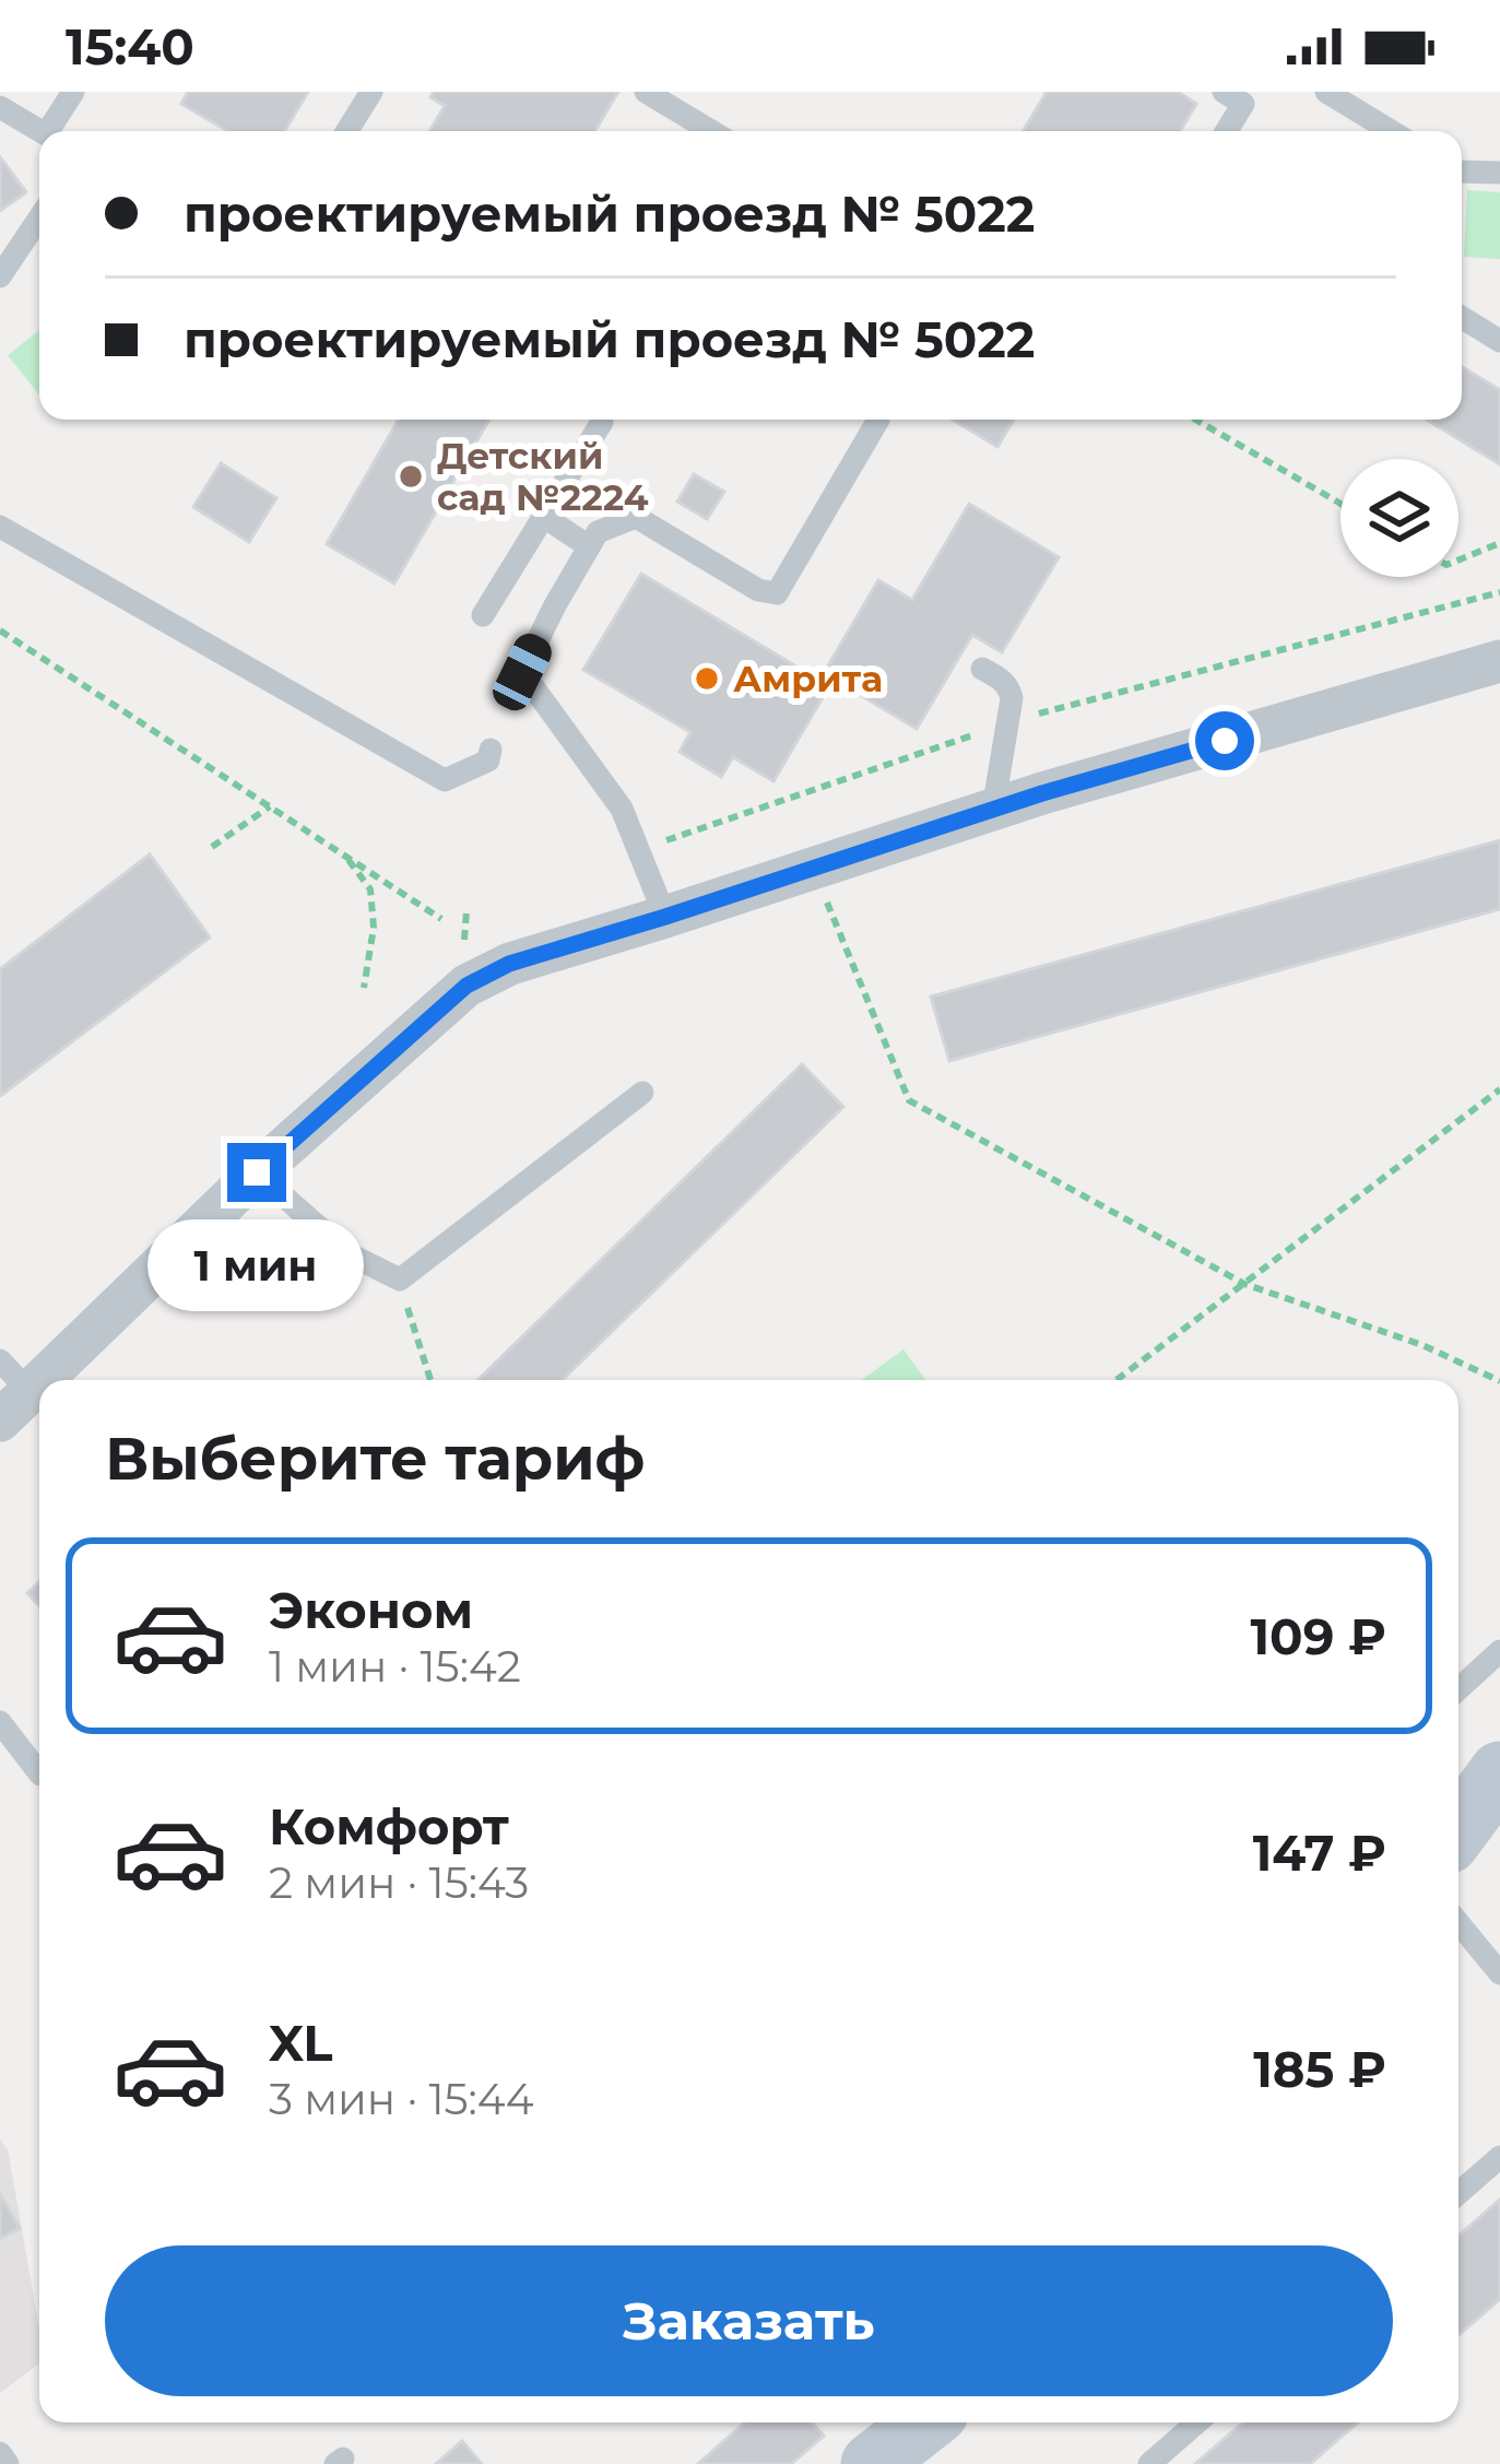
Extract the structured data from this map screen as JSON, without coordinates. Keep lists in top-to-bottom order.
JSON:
{
  "places": ["Детский сад №2224", "Амрита"],
  "page": {
    "status": "15:40",
    "banner": ["проектируемый проезд № 5022", "проектируемый проезд № 5022"],
    "bubble": "1 мин",
    "heading": "Выберите тариф",
    "list": [
      {
        "name": "Эконом",
        "note": "1 мин · 15:42",
        "value": "109 ₽"
      },
      {
        "name": "Комфорт",
        "note": "2 мин · 15:43",
        "value": "147 ₽"
      },
      {
        "name": "XL",
        "note": "3 мин · 15:44",
        "value": "185 ₽"
      }
    ],
    "buttons": "Заказать"
  }
}
